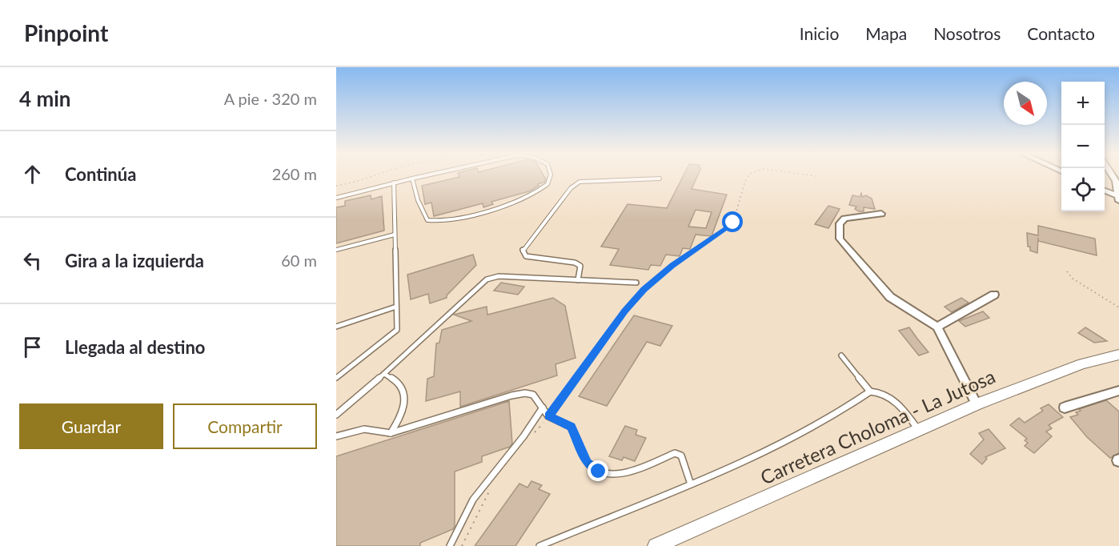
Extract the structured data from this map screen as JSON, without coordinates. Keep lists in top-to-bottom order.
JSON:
{
  "streets": {
    "street": ["Carretera Choloma - La Jutosa"]
  },
  "north": "bottom right",
  "page": {
    "header": "Pinpoint",
    "nav": [
      "Inicio",
      "Mapa",
      "Nosotros",
      "Contacto"
    ],
    "heading": ["4 min", "A pie · 320 m"],
    "map_buttons": ["+", "−"],
    "list": [
      ["Continúa", "260 m"],
      ["Gira a la izquierda", "60 m"],
      "Llegada al destino"
    ],
    "buttons": ["Guardar", "Compartir"]
  }
}
